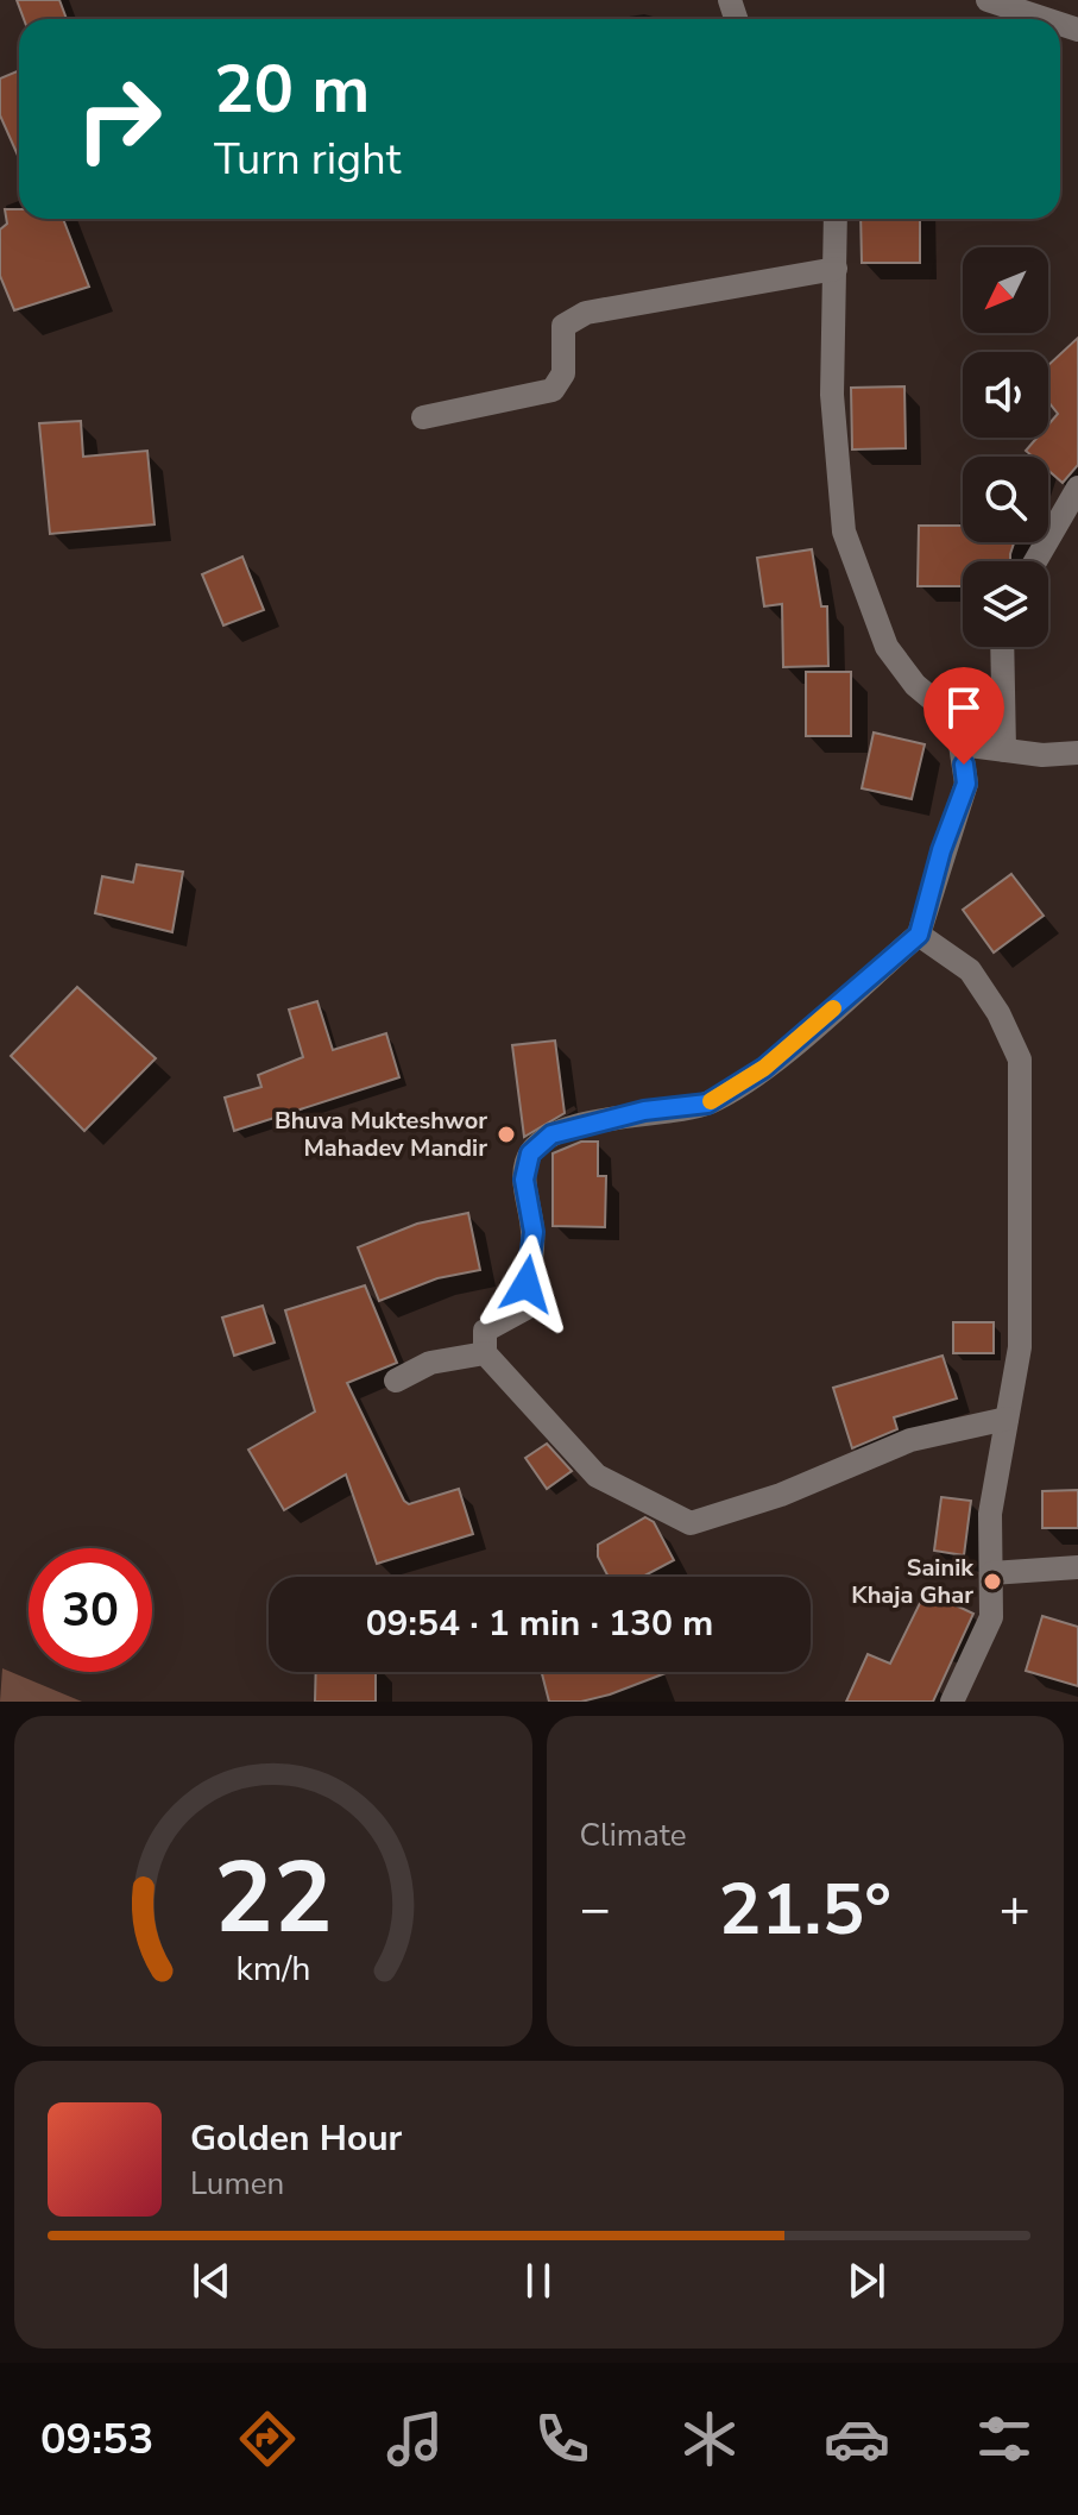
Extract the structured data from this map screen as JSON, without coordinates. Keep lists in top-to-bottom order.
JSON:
{
  "places": ["Bhuva Mukteshwor Mahadev Mandir", "Sainik Khaja Ghar"],
  "north": "bottom left",
  "page": {
    "turn": ["20 m", "Turn right"],
    "limit": "30",
    "trip": "09:54 · 1 min · 130 m",
    "tile": "Climate",
    "heat": ["−", "21.5°", "+"],
    "song": ["Golden Hour", "Lumen"],
    "tabs": "09:53",
    "gauge": ["22", "km/h"]
  }
}
